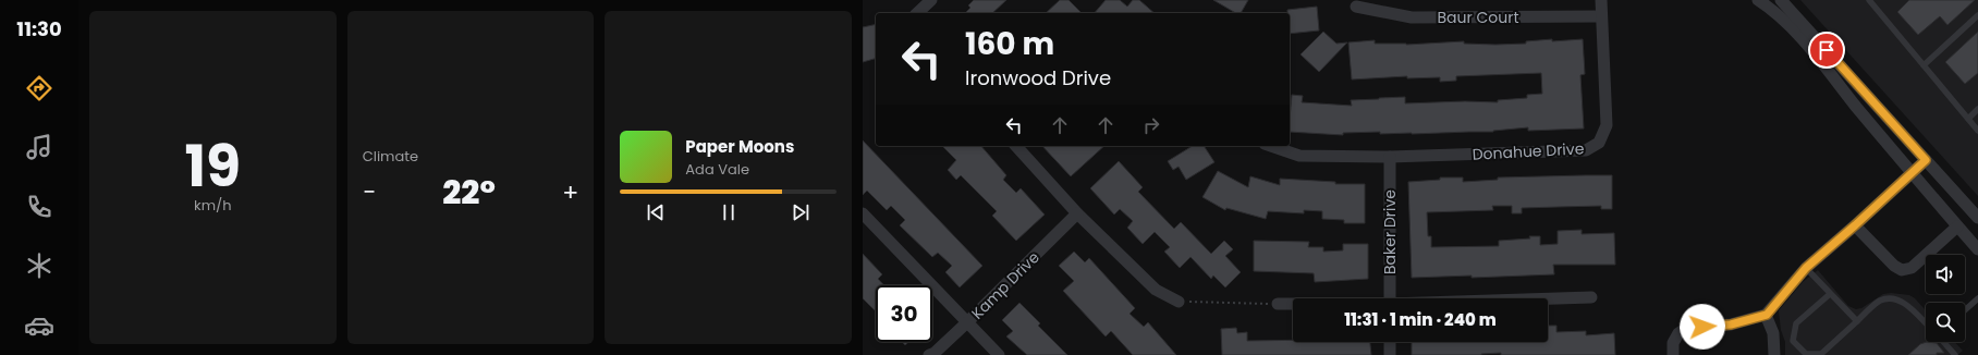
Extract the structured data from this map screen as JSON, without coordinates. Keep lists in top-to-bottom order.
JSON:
{
  "streets": {
    "street": [
      "Baur Court",
      "Donahue Drive",
      "Baker Drive",
      "Kamp Drive"
    ]
  },
  "crossings": [
    ["Baur Court", "Donahue Drive"],
    ["Donahue Drive", "Baker Drive"]
  ],
  "page": {
    "tabs": "11:30",
    "tile": [
      ["19", "km/h"],
      "Climate"
    ],
    "turn": ["160 m", "Ironwood Drive"],
    "song": ["Paper Moons", "Ada Vale"],
    "heat": ["−", "22°", "+"],
    "limit": "30",
    "trip": "11:31 · 1 min · 240 m"
  }
}
